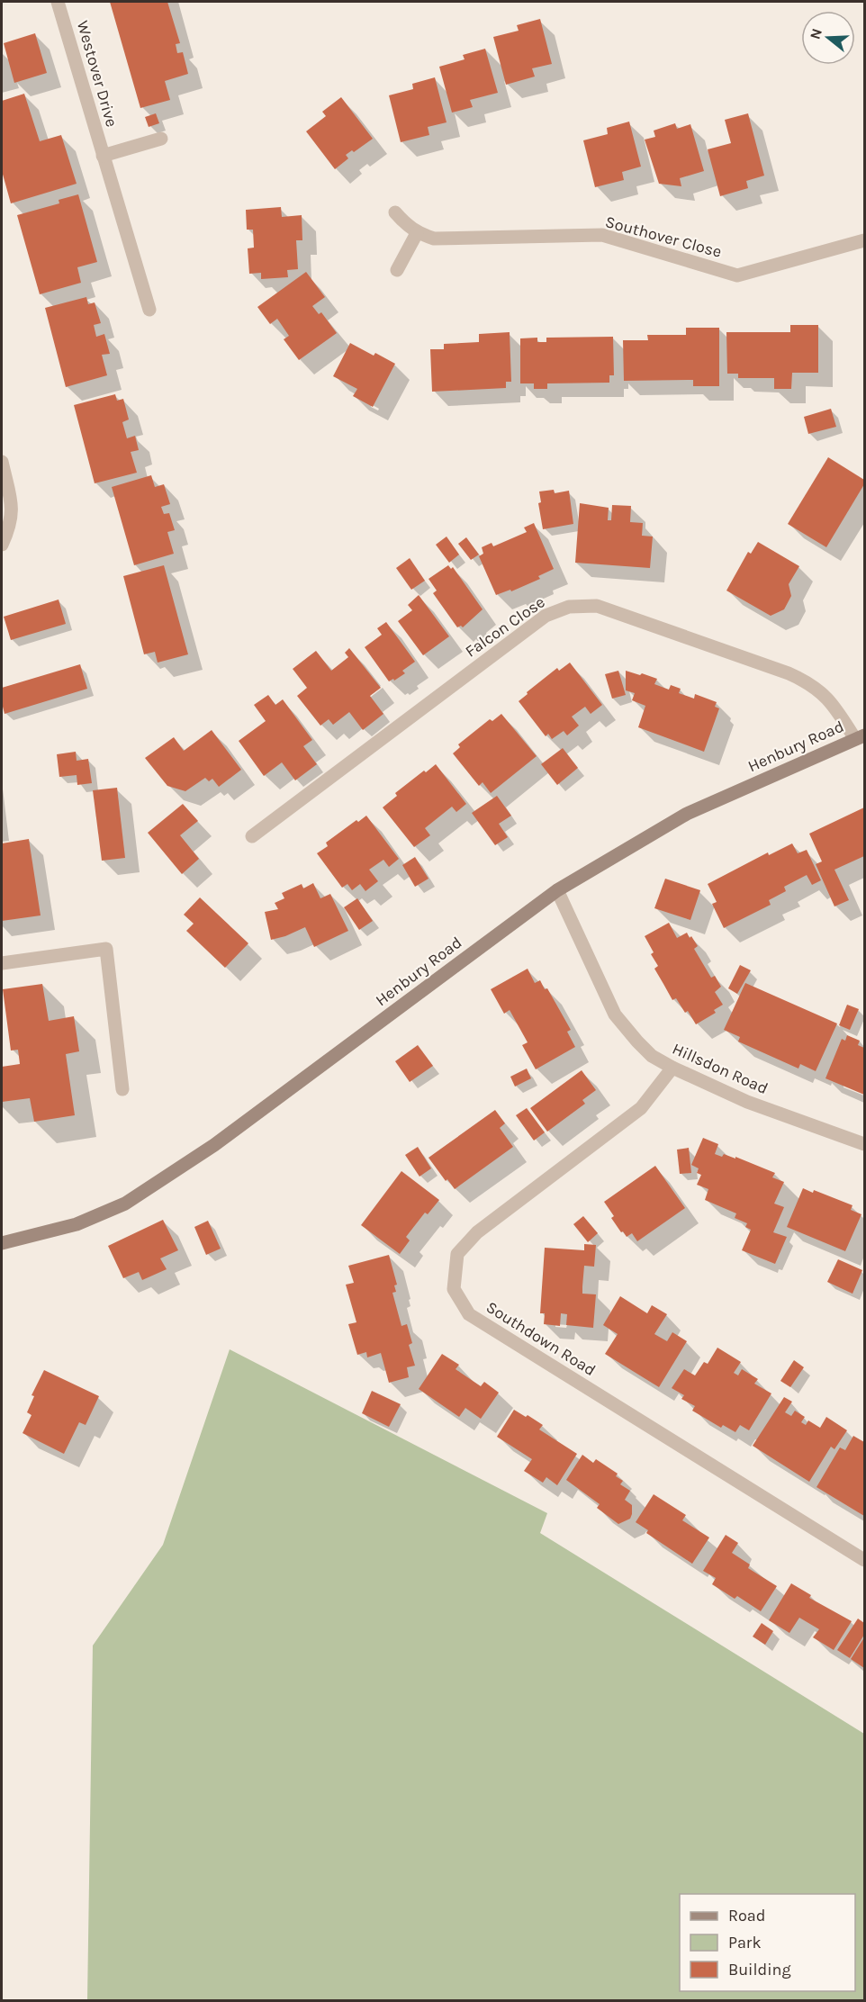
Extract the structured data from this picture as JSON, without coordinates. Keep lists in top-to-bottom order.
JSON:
{
  "streets": {
    "main road": ["Henbury Road"],
    "street": [
      "Westover Drive",
      "Southover Close",
      "Falcon Close",
      "Hillsdon Road",
      "Southdown Road"
    ]
  },
  "crossings": [
    ["Falcon Close", "Henbury Road"],
    ["Henbury Road", "Hillsdon Road"],
    ["Hillsdon Road", "Southdown Road"]
  ],
  "legend": ["Road", "Park", "Building"],
  "north": "left"
}
